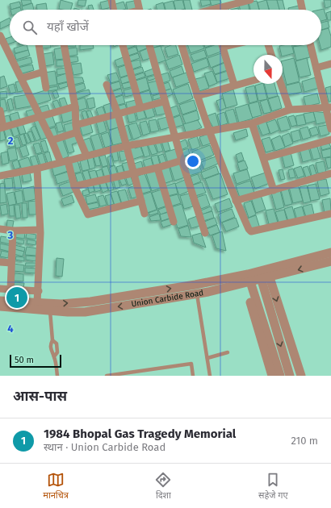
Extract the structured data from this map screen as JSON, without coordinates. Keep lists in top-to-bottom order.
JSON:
{
  "streets": {
    "street": ["Union Carbide Road"]
  },
  "scale_bar": "50 m",
  "north": "bottom",
  "page": {
    "search": "यहाँ खोजें",
    "pins": "1",
    "scale": "50 m",
    "heading": "आस-पास",
    "list": [
      {
        "mark": "1",
        "name": "1984 Bhopal Gas Tragedy Memorial",
        "note": "स्थान · Union Carbide Road",
        "value": "210 m"
      }
    ],
    "nav": ["मानचित्र", "दिशा", "सहेजे गए"]
  },
  "grid": {
    "rows": ["2", "3", "4"]
  }
}
